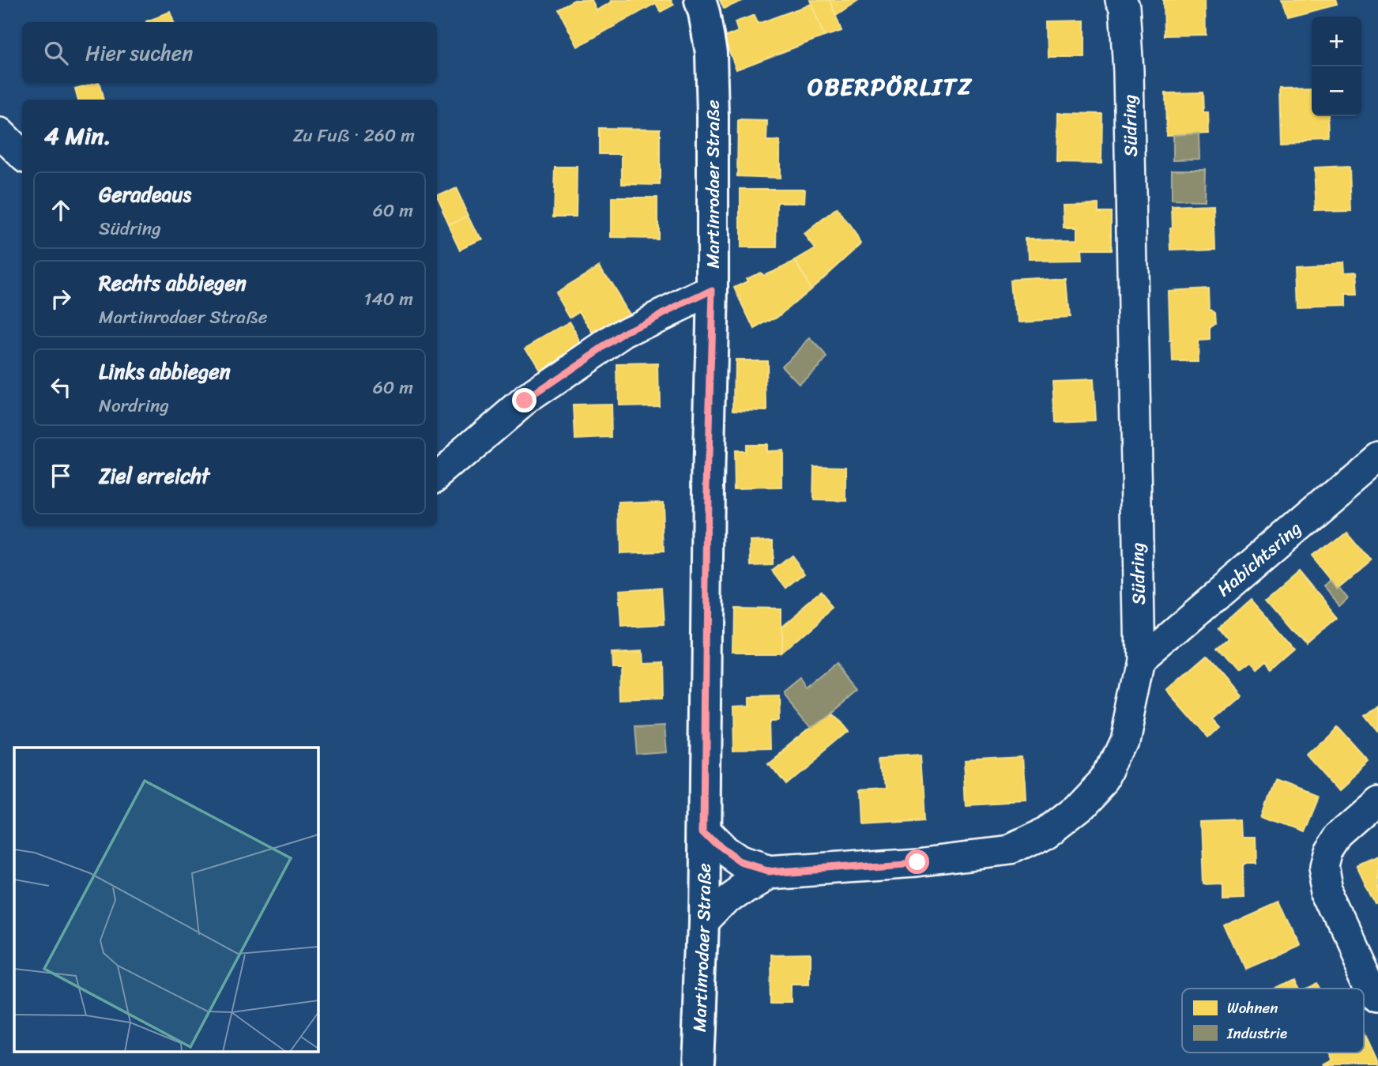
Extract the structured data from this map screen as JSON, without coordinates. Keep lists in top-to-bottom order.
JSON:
{
  "streets": {
    "street": ["Südring", "Martinrodaer Straße", "Habichtsring"]
  },
  "crossings": [
    ["Südring", "Martinrodaer Straße"],
    ["Südring", "Habichtsring"]
  ],
  "districts": ["OBERPÖRLITZ"],
  "legend": ["Wohnen", "Industrie"],
  "page": {
    "map_buttons": ["+", "−"],
    "search": "Hier suchen",
    "heading": ["4 Min.", "Zu Fuß · 260 m"],
    "list": [
      ["Geradeaus", "Südring", "60 m"],
      ["Rechts abbiegen", "Martinrodaer Straße", "140 m"],
      ["Links abbiegen", "Nordring", "60 m"],
      "Ziel erreicht"
    ]
  }
}
